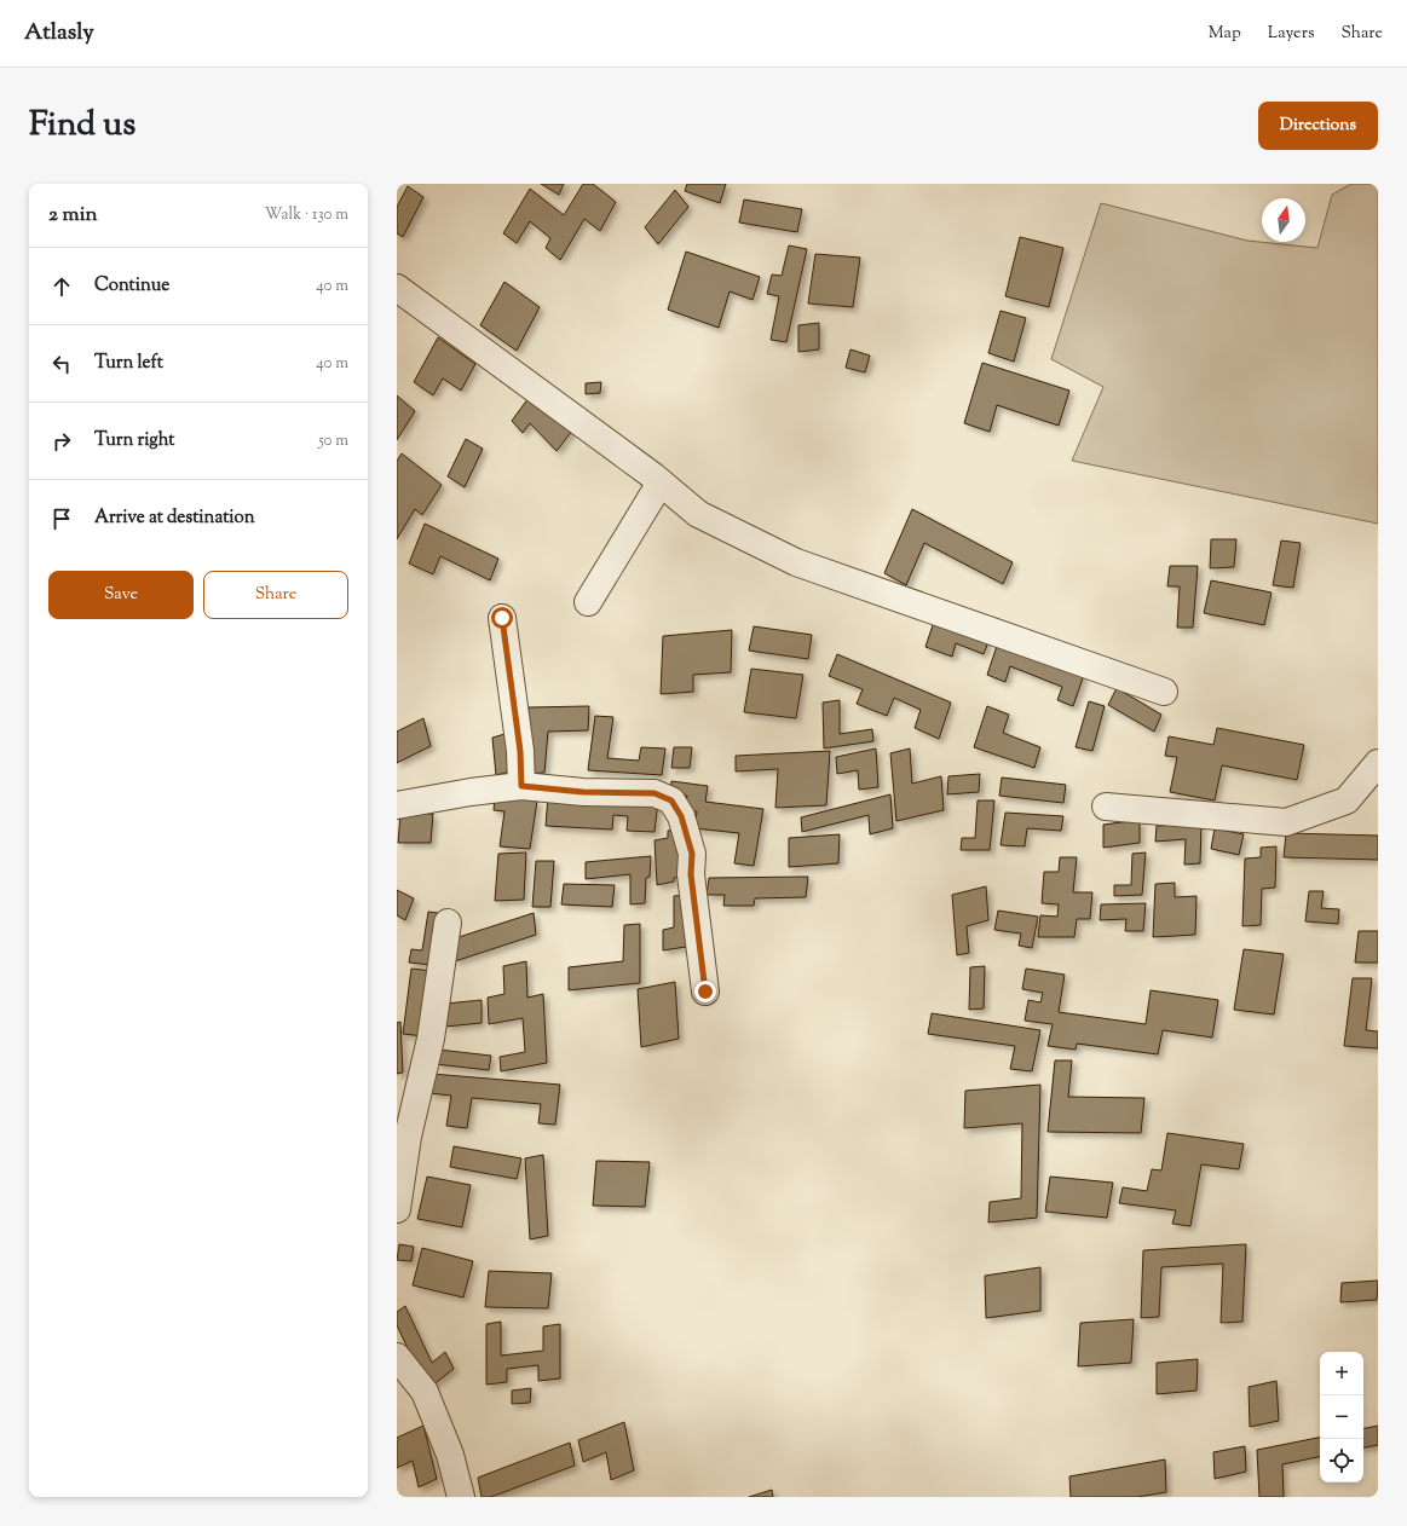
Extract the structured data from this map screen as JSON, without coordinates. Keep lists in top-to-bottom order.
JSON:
{
  "north": "top",
  "page": {
    "header": "Atlasly",
    "nav": ["Map", "Layers", "Share"],
    "title": "Find us",
    "buttons": [
      "Directions",
      ["Save", "Share"]
    ],
    "heading": ["2 min", "Walk · 130 m"],
    "list": [
      ["Continue", "40 m"],
      ["Turn left", "40 m"],
      ["Turn right", "50 m"],
      "Arrive at destination"
    ],
    "map_buttons": ["+", "−"]
  }
}
